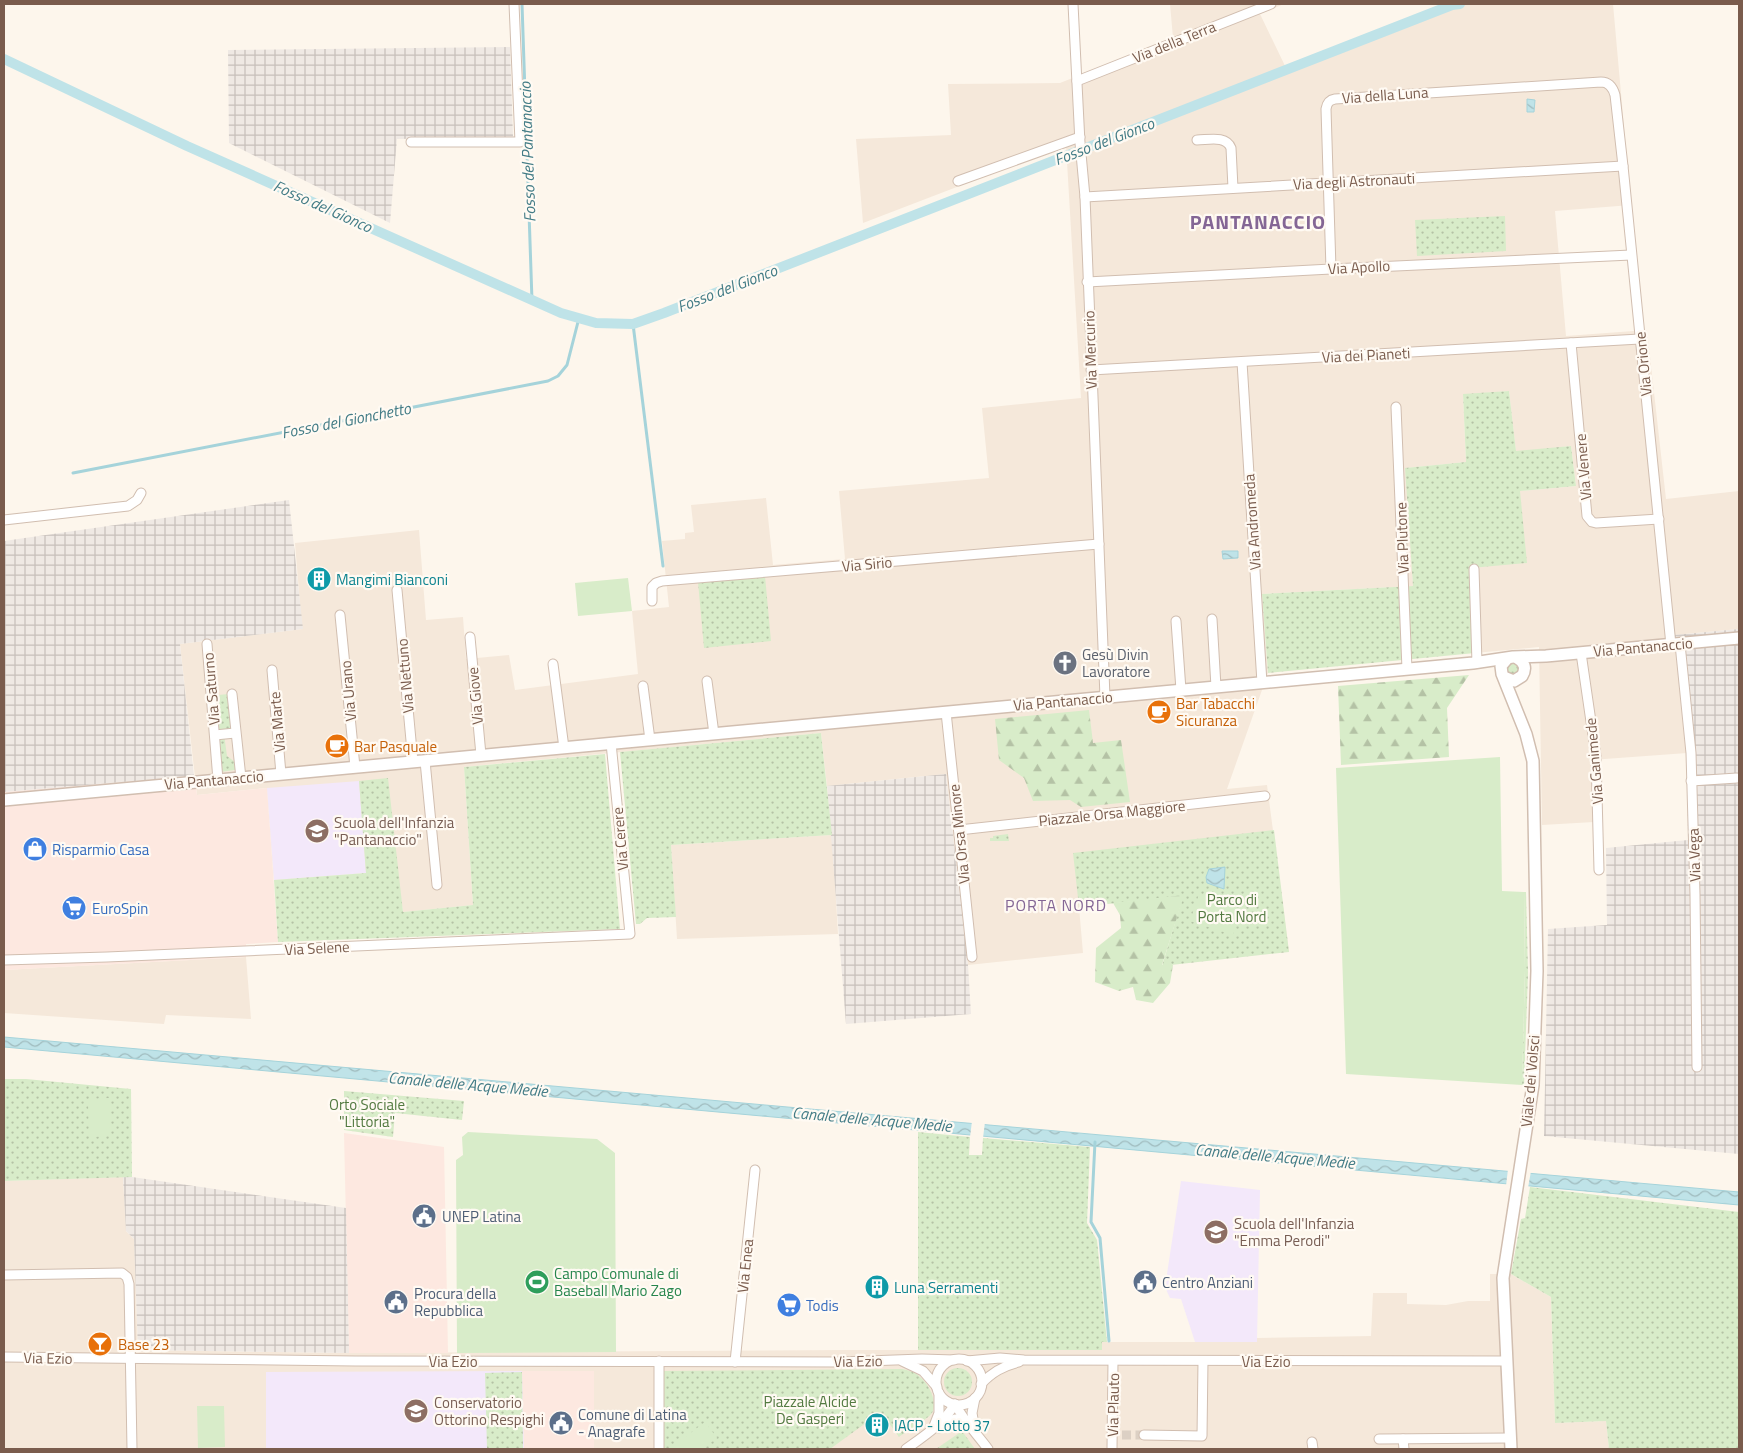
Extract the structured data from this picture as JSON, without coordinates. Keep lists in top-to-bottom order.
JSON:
{
  "streets": {
    "street": [
      "Via della Terra",
      "Via della Luna",
      "Via degli Astronauti",
      "Via Apollo",
      "Via Mercurio",
      "Via dei Pianeti",
      "Via Orione",
      "Via Venere",
      "Via Andromeda",
      "Via Plutone",
      "Via Sirio",
      "Via Pantanaccio",
      "Via Nettuno",
      "Via Saturno",
      "Via Urano",
      "Via Giove",
      "Via Marte",
      "Via Ganimede",
      "Piazzale Orsa Maggiore",
      "Via Orsa Minore",
      "Via Cerere",
      "Via Vega",
      "Via Selene",
      "Viale dei Volsci",
      "Via Enea",
      "Via Ezio",
      "Via Plauto"
    ]
  },
  "crossings": [
    ["Via della Terra", "Via Mercurio"],
    ["Via della Luna", "Via degli Astronauti"],
    ["Via della Luna", "Via Apollo"],
    ["Via della Luna", "Via Orione"],
    ["Via degli Astronauti", "Via Mercurio"],
    ["Via degli Astronauti", "Via Orione"],
    ["Via Apollo", "Via Mercurio"],
    ["Via Apollo", "Via Orione"],
    ["Via Mercurio", "Via dei Pianeti"],
    ["Via Mercurio", "Via Sirio"],
    ["Via Mercurio", "Via Pantanaccio"],
    ["Via dei Pianeti", "Via Orione"],
    ["Via dei Pianeti", "Via Venere"],
    ["Via dei Pianeti", "Via Andromeda"],
    ["Via Orione", "Via Venere"],
    ["Via Orione", "Via Pantanaccio"],
    ["Via Orione", "Via Vega"],
    ["Via Andromeda", "Via Pantanaccio"],
    ["Via Plutone", "Via Pantanaccio"],
    ["Via Pantanaccio", "Via Nettuno"],
    ["Via Pantanaccio", "Via Saturno"],
    ["Via Pantanaccio", "Via Urano"],
    ["Via Pantanaccio", "Via Giove"],
    ["Via Pantanaccio", "Via Marte"],
    ["Via Pantanaccio", "Via Ganimede"],
    ["Via Pantanaccio", "Via Orsa Minore"],
    ["Via Pantanaccio", "Via Cerere"],
    ["Via Pantanaccio", "Via Vega"],
    ["Via Pantanaccio", "Viale dei Volsci"],
    ["Piazzale Orsa Maggiore", "Via Orsa Minore"],
    ["Via Cerere", "Via Selene"],
    ["Viale dei Volsci", "Via Ezio"],
    ["Via Enea", "Via Ezio"],
    ["Via Ezio", "Via Plauto"]
  ],
  "districts": ["PANTANACCIO", "PORTA NORD"],
  "water": [
    "Fosso del Gionco",
    "Fosso del Pantanaccio",
    "Fosso del Gionchetto",
    "Canale delle Acque Medie"
  ],
  "parks": ["Parco di Porta Nord", "Orto Sociale \"Littoria\"", "Piazzale Alcide De Gasperi"],
  "places": {
    "building": ["Mangimi Bianconi", "Luna Serramenti", "IACP - Lotto 37"],
    "church": ["Gesù Divin Lavoratore"],
    "cafe": ["Bar Tabacchi Sicuranza", "Bar Pasquale"],
    "school or university": ["Scuola dell'Infanzia \"Pantanaccio\"", "Scuola dell'Infanzia \"Emma Perodi\"", "Conservatorio Ottorino Respighi"],
    "shop": ["Risparmio Casa"],
    "supermarket": ["EuroSpin", "Todis"],
    "public building": [
      "UNEP Latina",
      "Centro Anziani",
      "Procura della Repubblica",
      "Comune di Latina - Anagrafe"
    ],
    "sports": ["Campo Comunale di Baseball Mario Zago"],
    "bar": ["Base 23"]
  }
}
